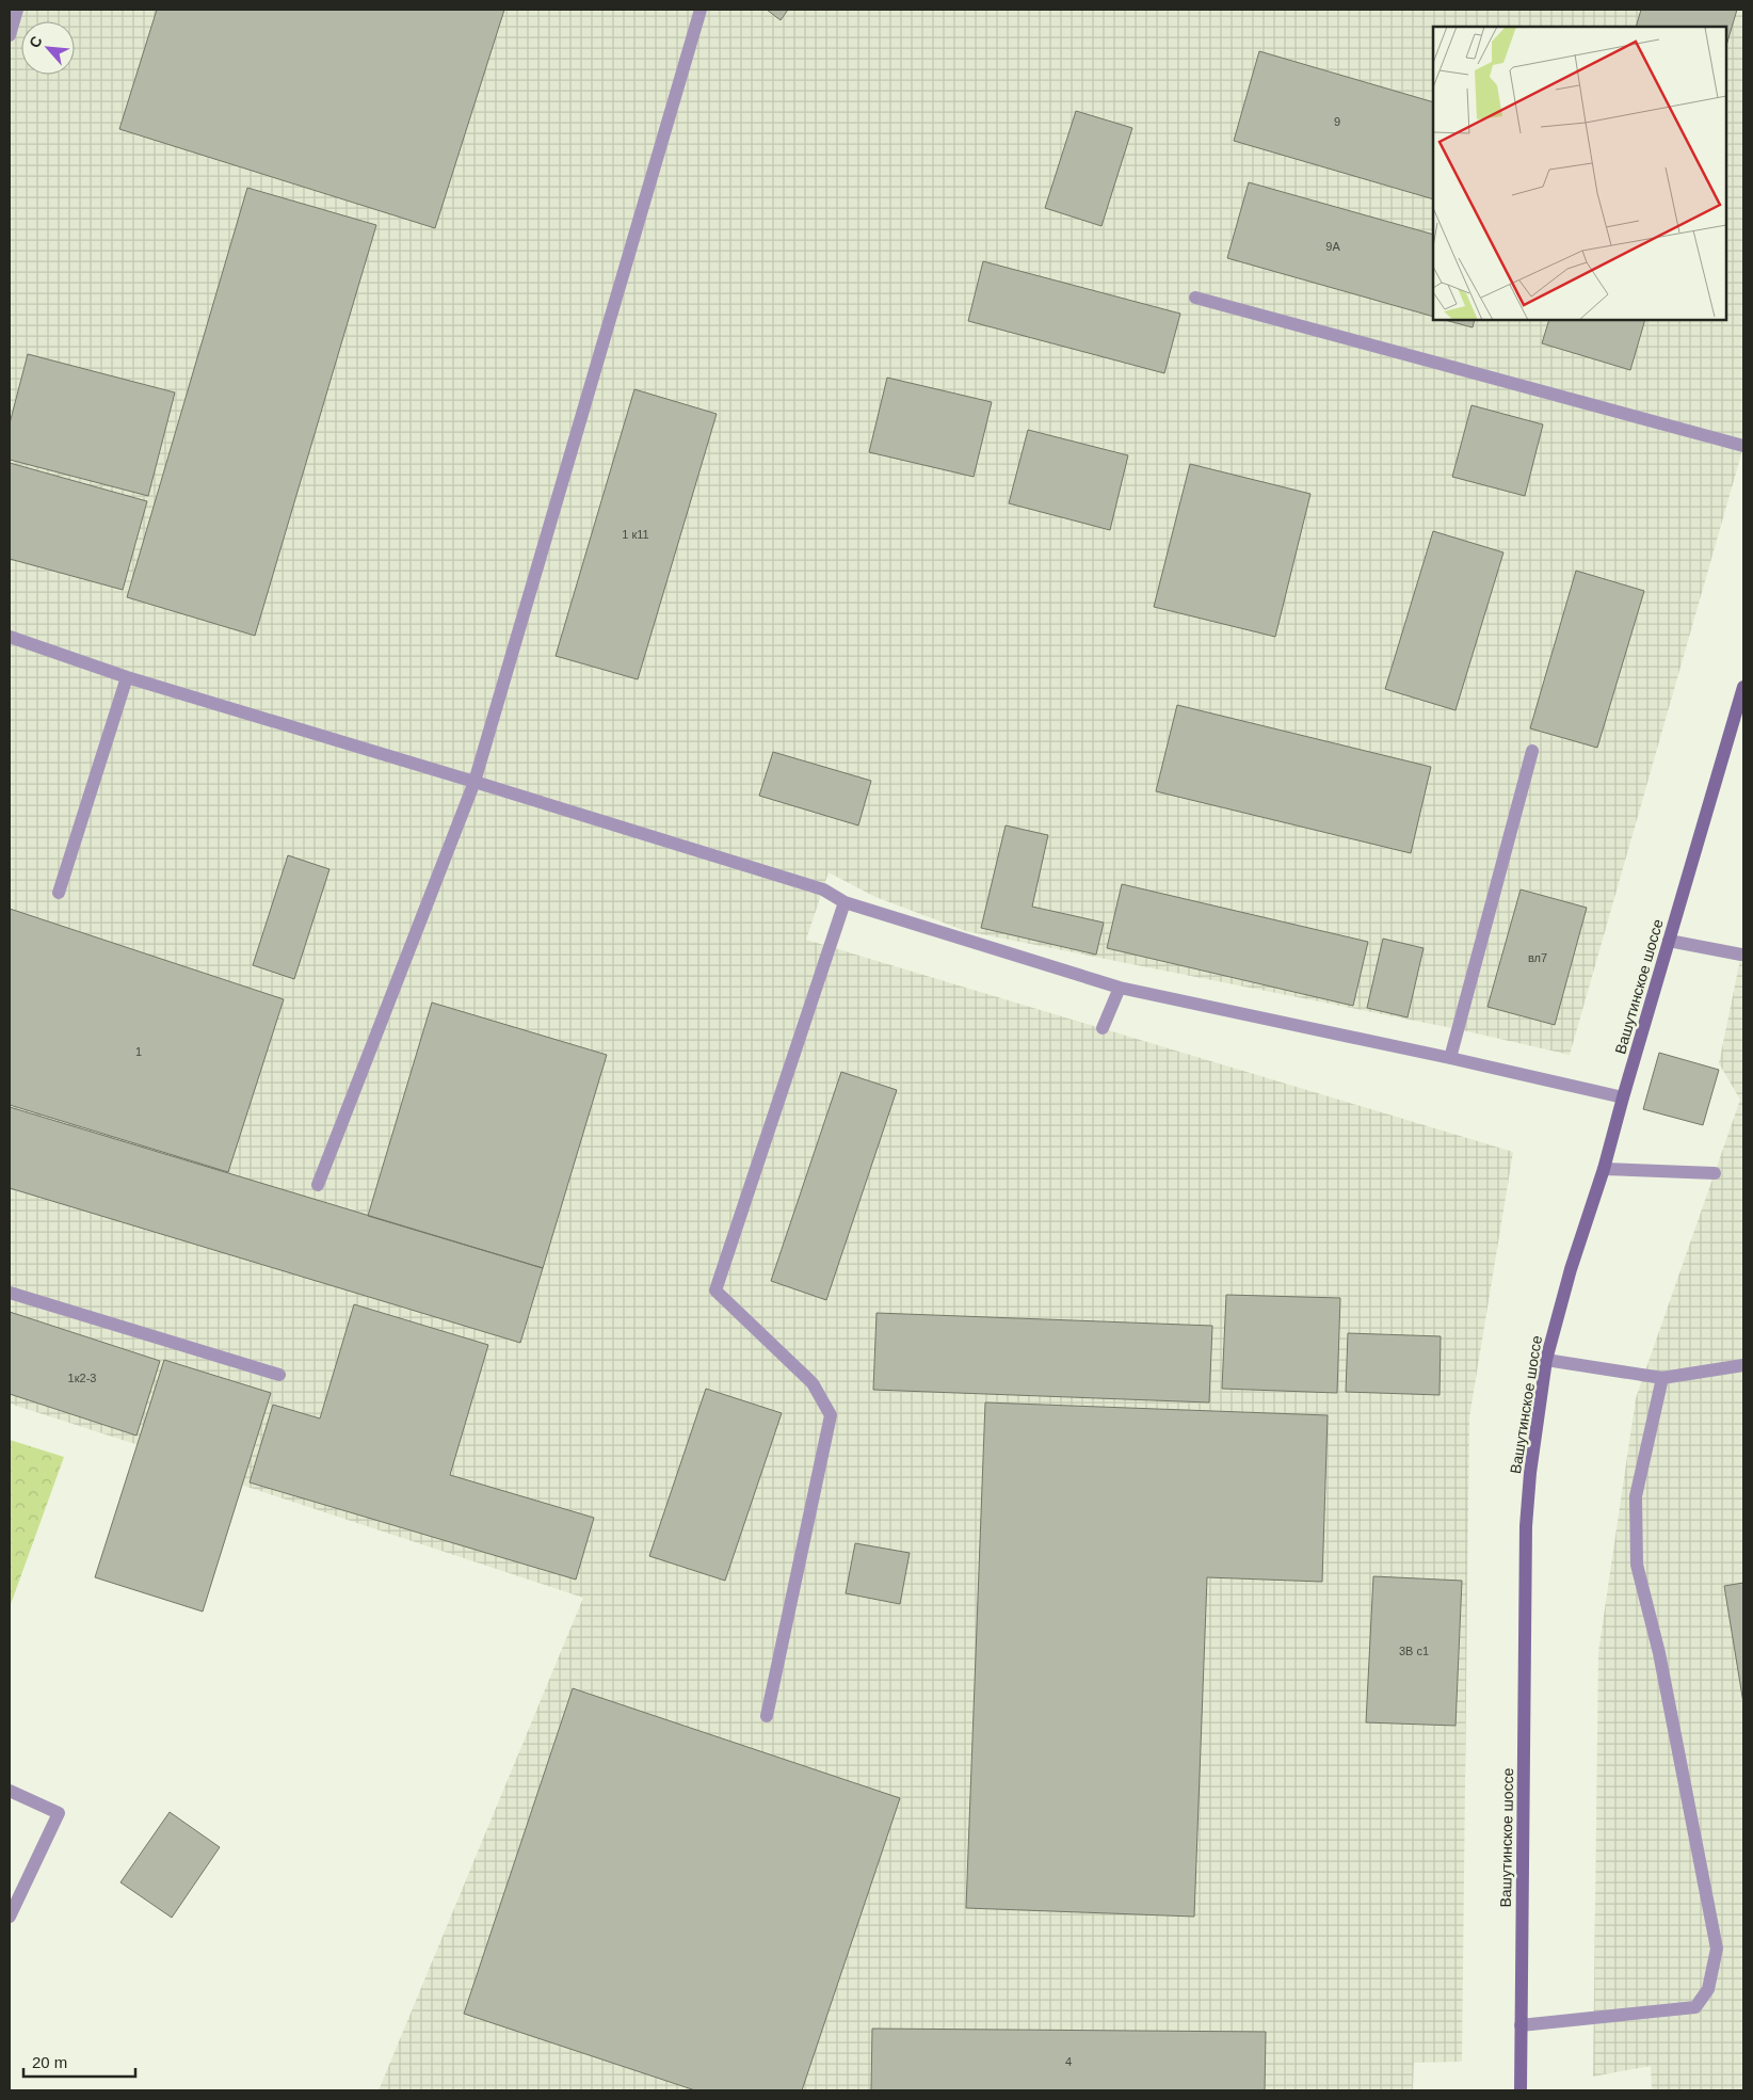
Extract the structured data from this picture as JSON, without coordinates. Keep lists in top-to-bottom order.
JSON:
{
  "streets": {
    "street": ["Вашутинское шоссе"]
  },
  "house_numbers": [
    "9",
    "9А",
    "1 к11",
    "вл7",
    "1",
    "1к2-3",
    "3В с1",
    "4"
  ],
  "scale_bar": "20 m",
  "north": "top left"
}
